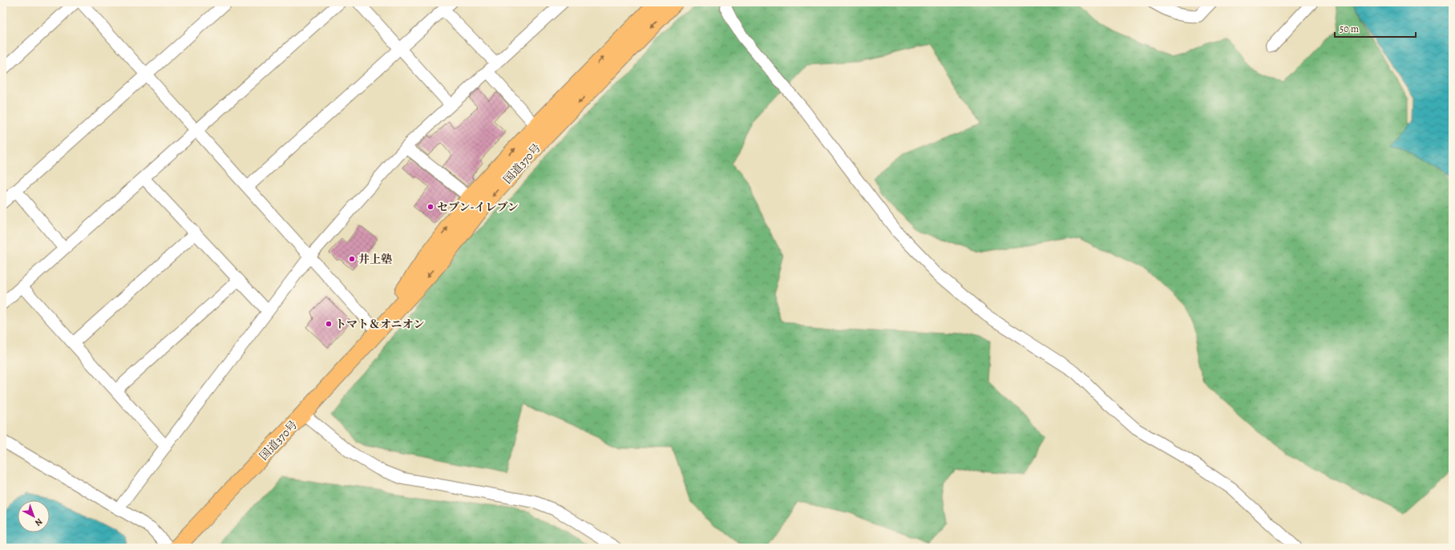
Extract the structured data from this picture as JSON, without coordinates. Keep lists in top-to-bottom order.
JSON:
{
  "streets": {
    "highway": ["国道370号"]
  },
  "places": ["セブン-イレブン", "井上塾", "トマト＆オニオン"],
  "scale_bar": "50 m",
  "north": "bottom right"
}
